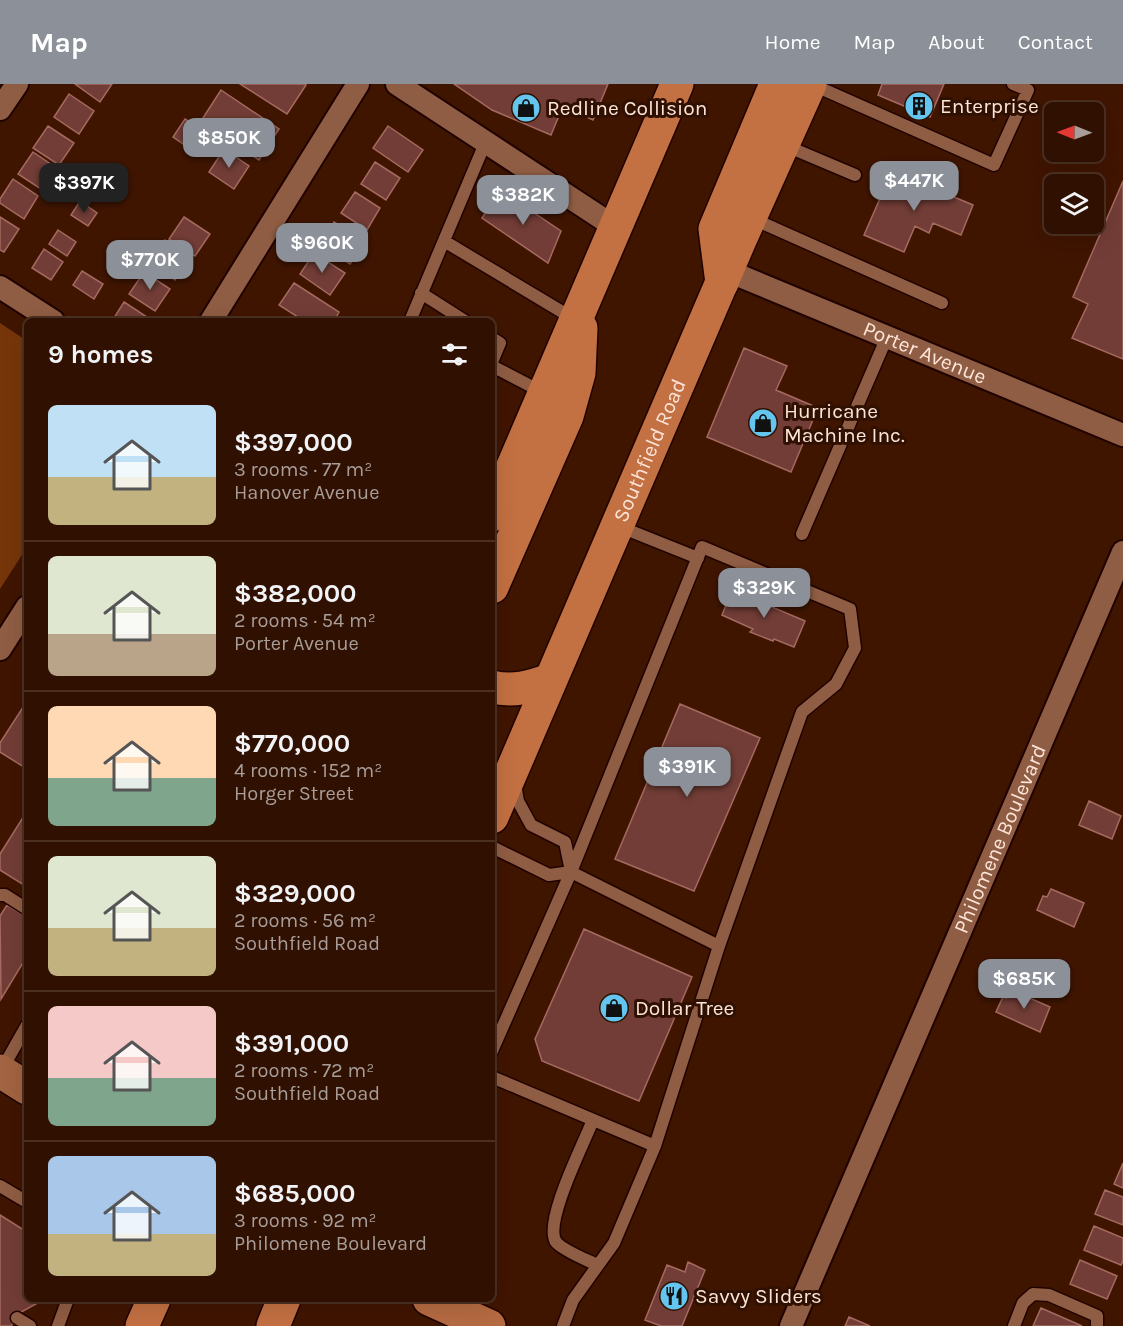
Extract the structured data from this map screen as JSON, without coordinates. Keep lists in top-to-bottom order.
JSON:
{
  "streets": {
    "highway": ["Southfield Road"],
    "street": ["Porter Avenue", "Philomene Boulevard"]
  },
  "crossings": [
    ["Porter Avenue", "Southfield Road"]
  ],
  "places": {
    "building": ["Enterprise"],
    "shop": ["Redline Collision", "Hurricane Machine Inc.", "Dollar Tree"],
    "restaurant": ["Savvy Sliders"]
  },
  "north": "left",
  "page": {
    "header": "Map",
    "nav": [
      "Home",
      "Map",
      "About",
      "Contact"
    ],
    "price": [
      "$850K",
      "$447K",
      "$397K",
      "$382K",
      "$960K",
      "$770K",
      "$329K",
      "$391K",
      "$685K"
    ],
    "heading": "9 homes",
    "list": [
      {
        "name": "$397,000",
        "note": "3 rooms · 77 m² · Hanover Avenue"
      },
      {
        "name": "$382,000",
        "note": "2 rooms · 54 m² · Porter Avenue"
      },
      {
        "name": "$770,000",
        "note": "4 rooms · 152 m² · Horger Street"
      },
      {
        "name": "$329,000",
        "note": "2 rooms · 56 m² · Southfield Road"
      },
      {
        "name": "$391,000",
        "note": "2 rooms · 72 m² · Southfield Road"
      },
      {
        "name": "$685,000",
        "note": "3 rooms · 92 m² · Philomene Boulevard"
      }
    ]
  }
}
